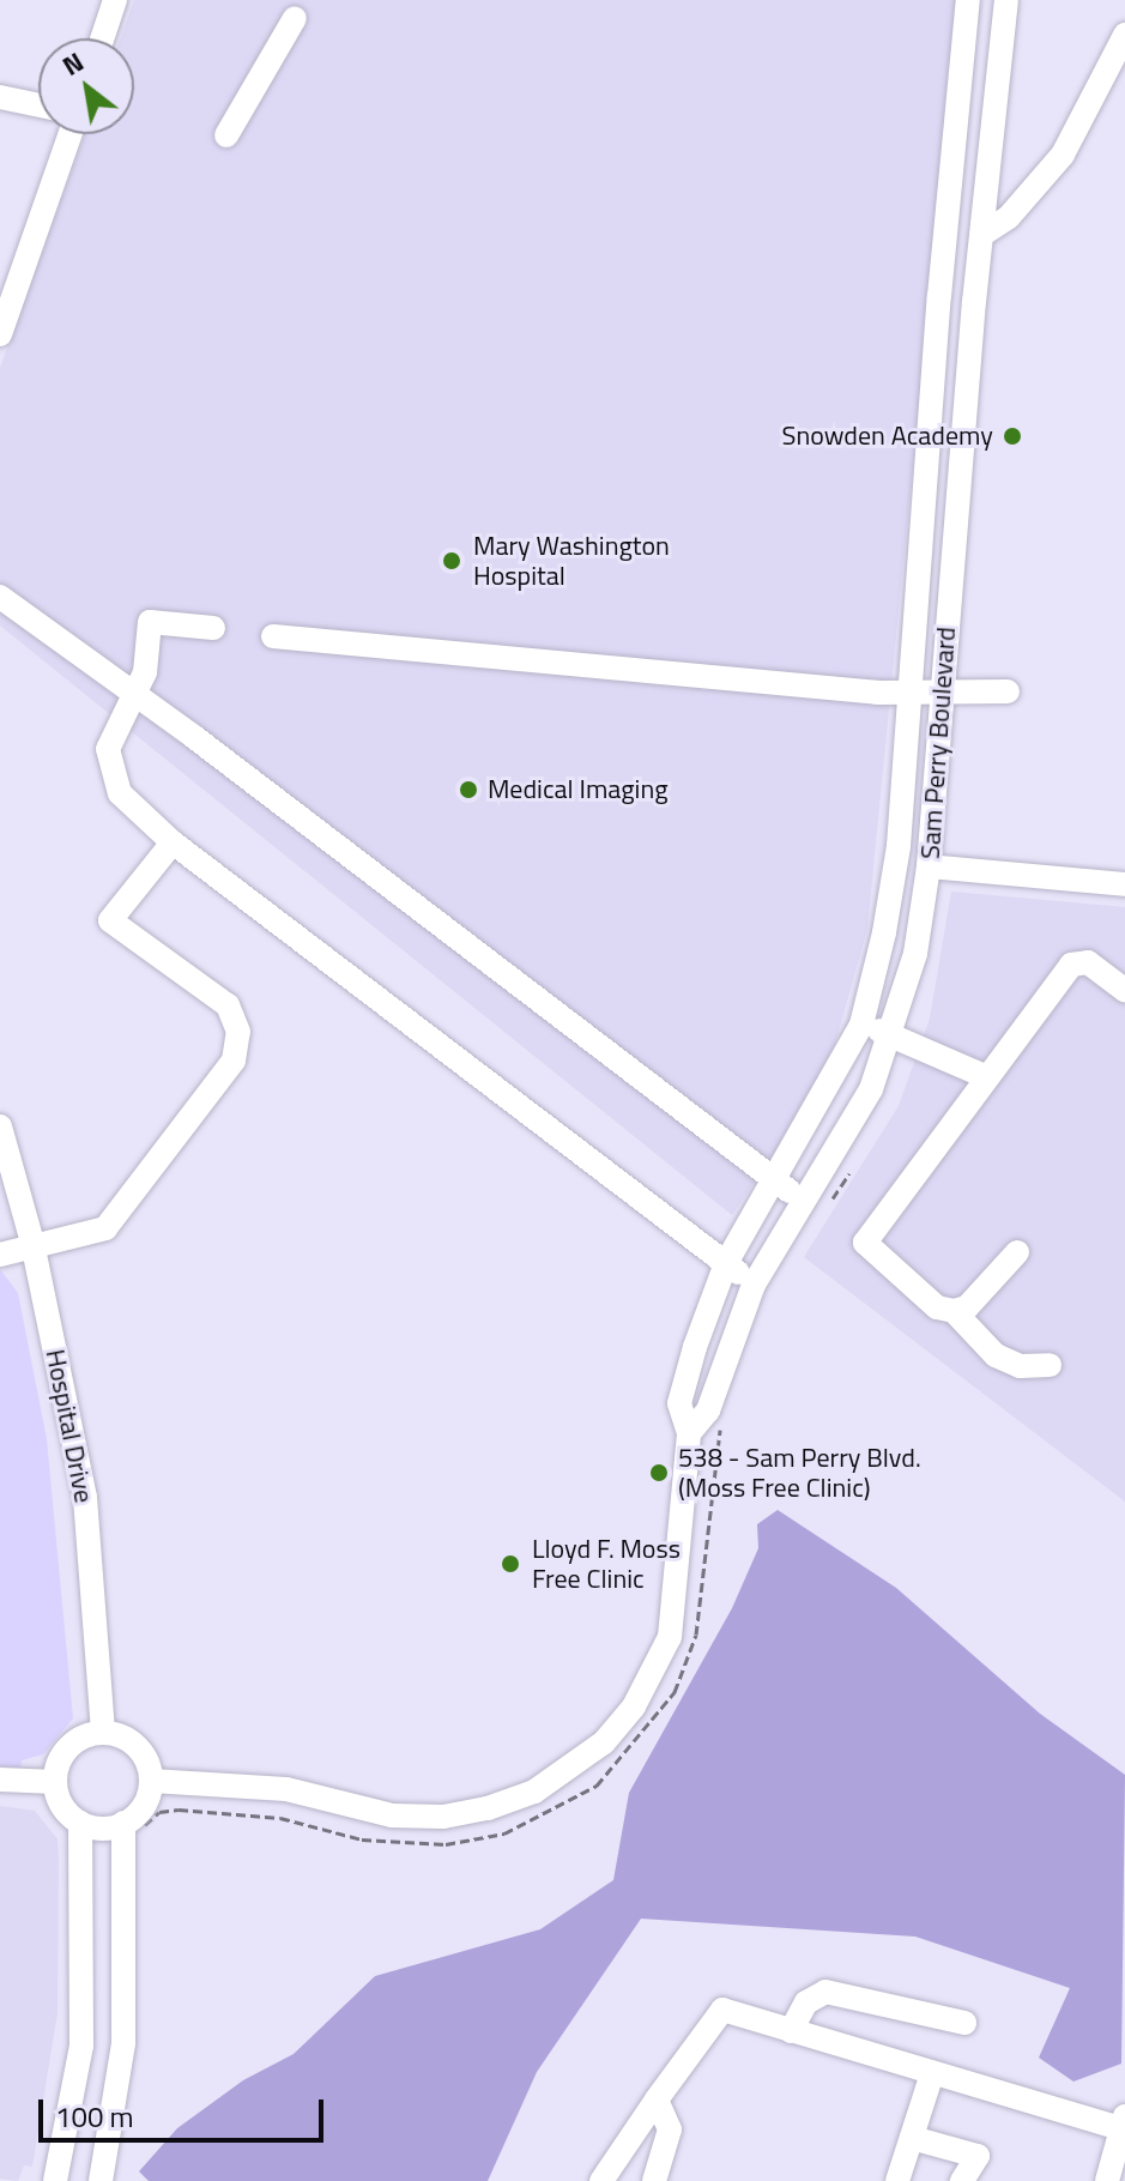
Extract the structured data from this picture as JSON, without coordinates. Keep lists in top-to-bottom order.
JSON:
{
  "streets": {
    "street": ["Sam Perry Boulevard", "Hospital Drive"]
  },
  "crossings": [
    ["Sam Perry Boulevard", "Hospital Drive"]
  ],
  "places": [
    "Snowden Academy",
    "Mary Washington Hospital",
    "Medical Imaging",
    "538 - Sam Perry Blvd. (Moss Free Clinic)",
    "Lloyd F. Moss Free Clinic"
  ],
  "scale_bar": "100 m",
  "north": "top left"
}
